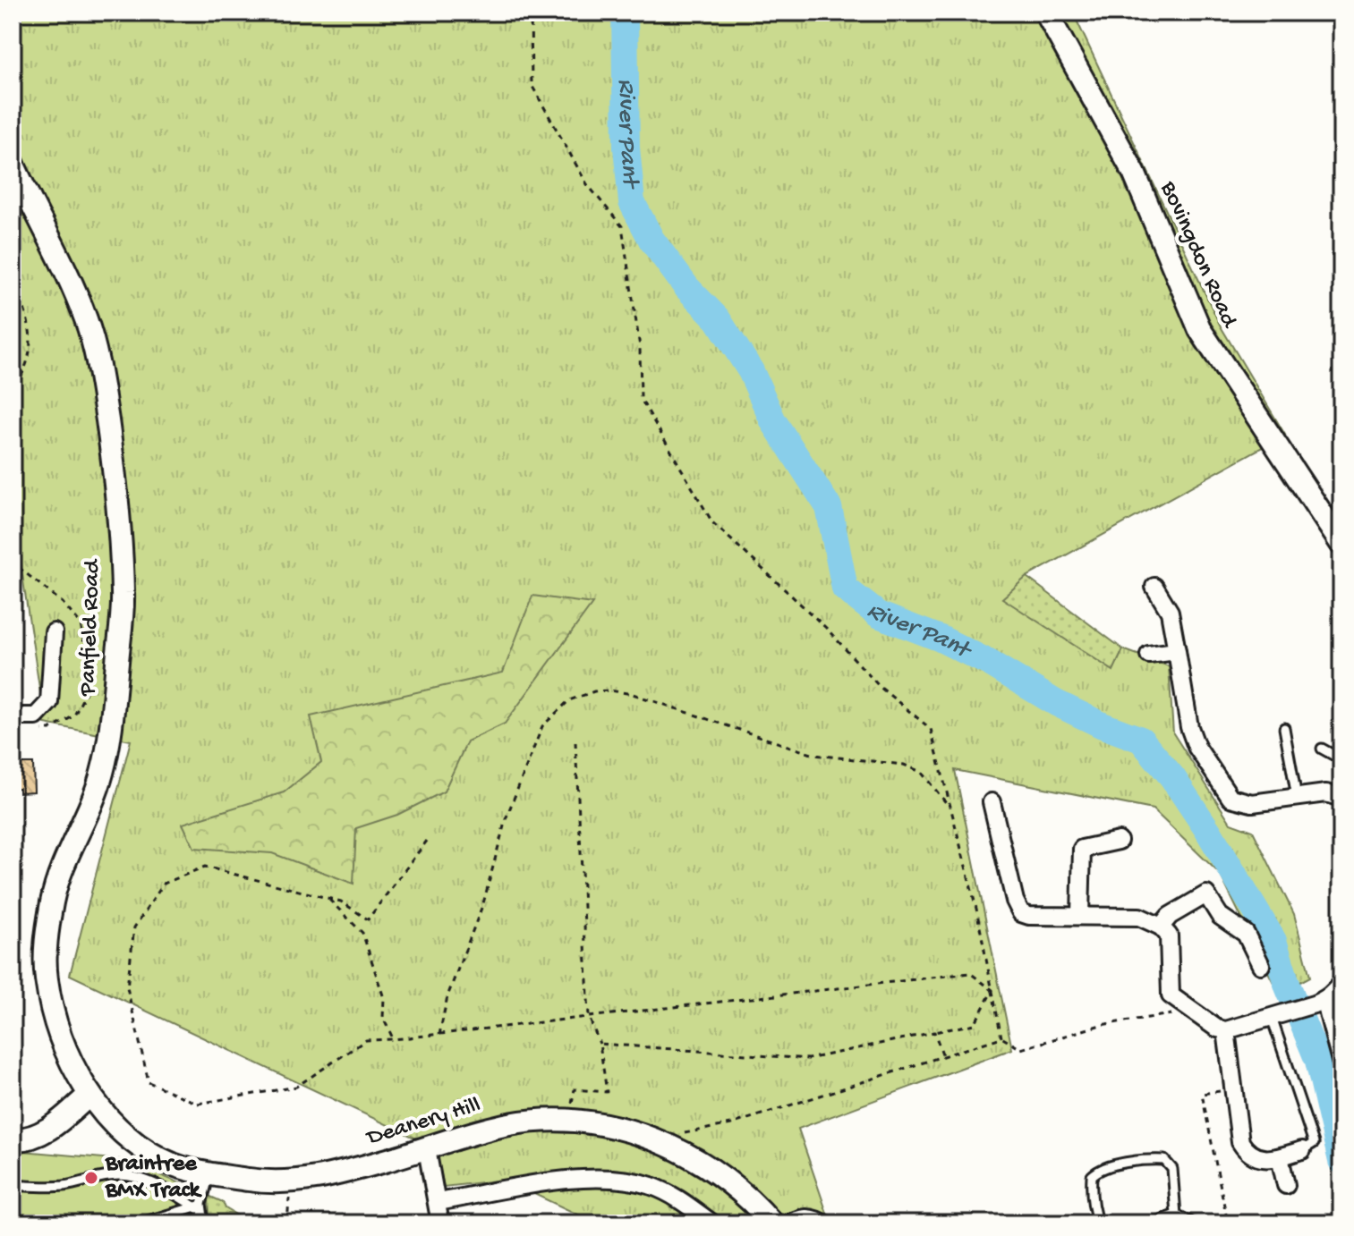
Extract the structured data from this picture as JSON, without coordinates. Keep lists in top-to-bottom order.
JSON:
{
  "streets": {
    "main road": ["Bovingdon Road", "Panfield Road", "Deanery Hill"]
  },
  "crossings": [
    ["Panfield Road", "Deanery Hill"]
  ],
  "water": ["River Pant"],
  "places": ["Braintree BMX Track"]
}
